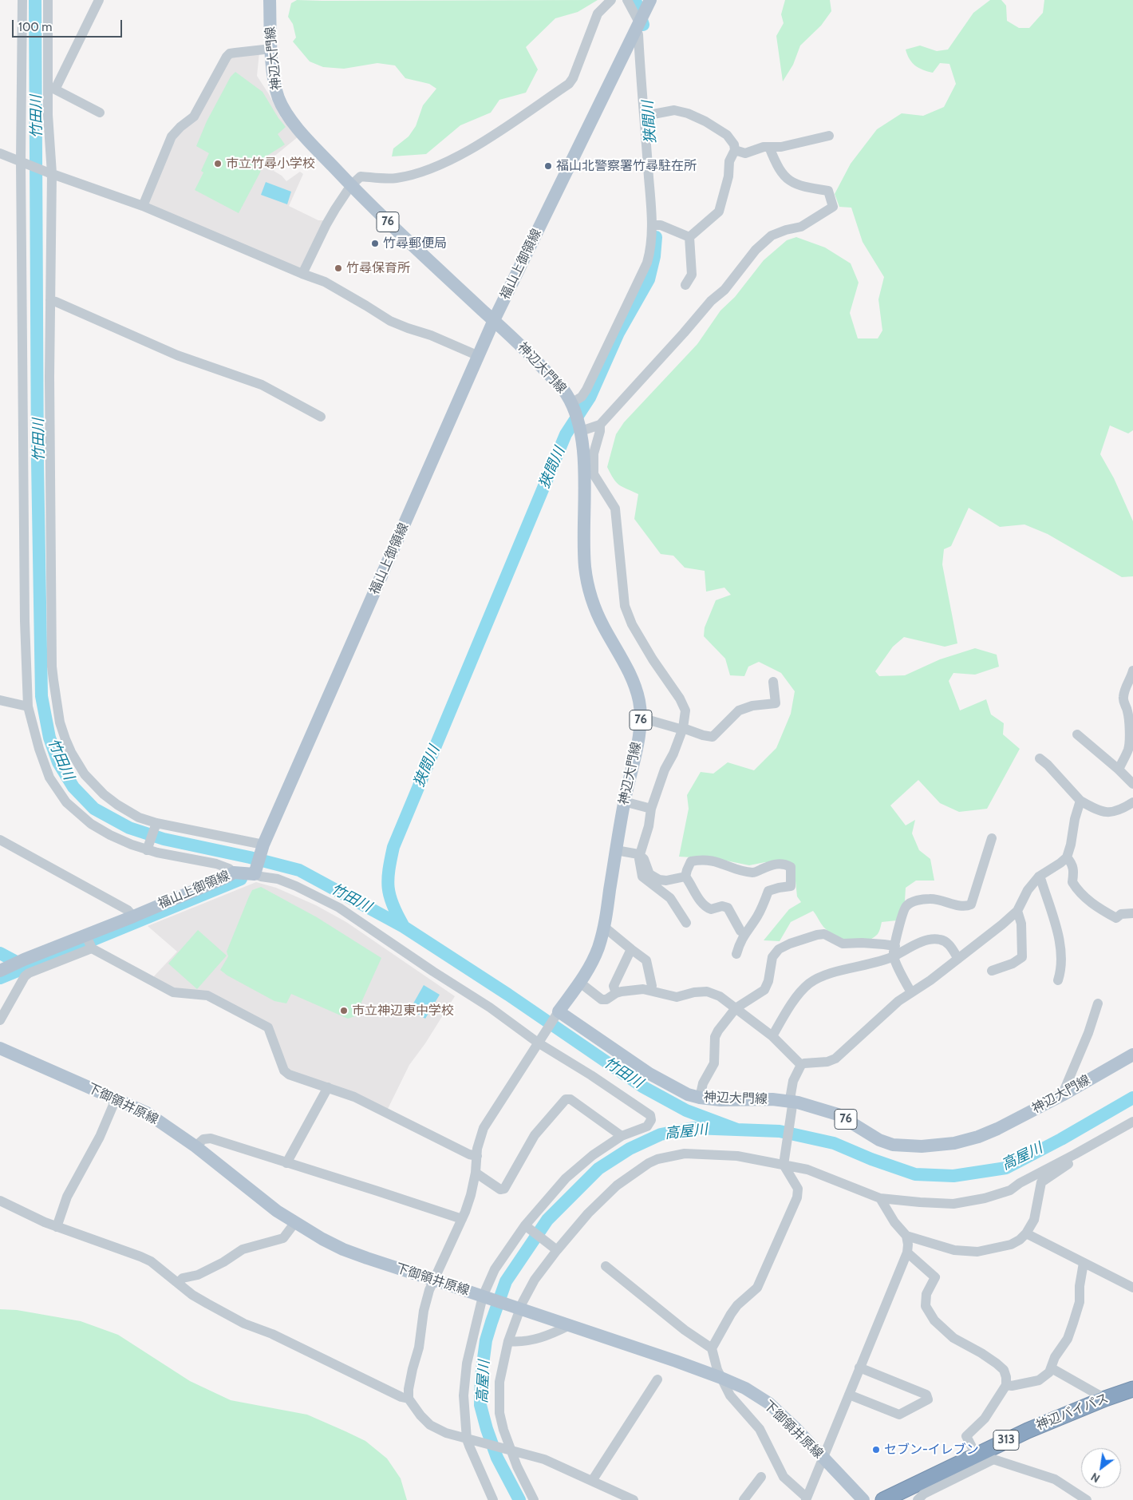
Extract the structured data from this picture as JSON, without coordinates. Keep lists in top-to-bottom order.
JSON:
{
  "streets": {
    "highway": ["神辺バイパス", "313"],
    "main road": [
      "神辺大門線",
      "76",
      "福山上御領線",
      "下御領井原線"
    ]
  },
  "crossings": [
    ["神辺大門線", "福山上御領線"]
  ],
  "water": ["竹田川", "狭間川", "高屋川"],
  "places": [
    "市立竹尋小学校",
    "福山北警察署竹尋駐在所",
    "竹尋郵便局",
    "竹尋保育所",
    "市立神辺東中学校",
    "セブン-イレブン"
  ],
  "scale_bar": "100 m",
  "north": "bottom left"
}
